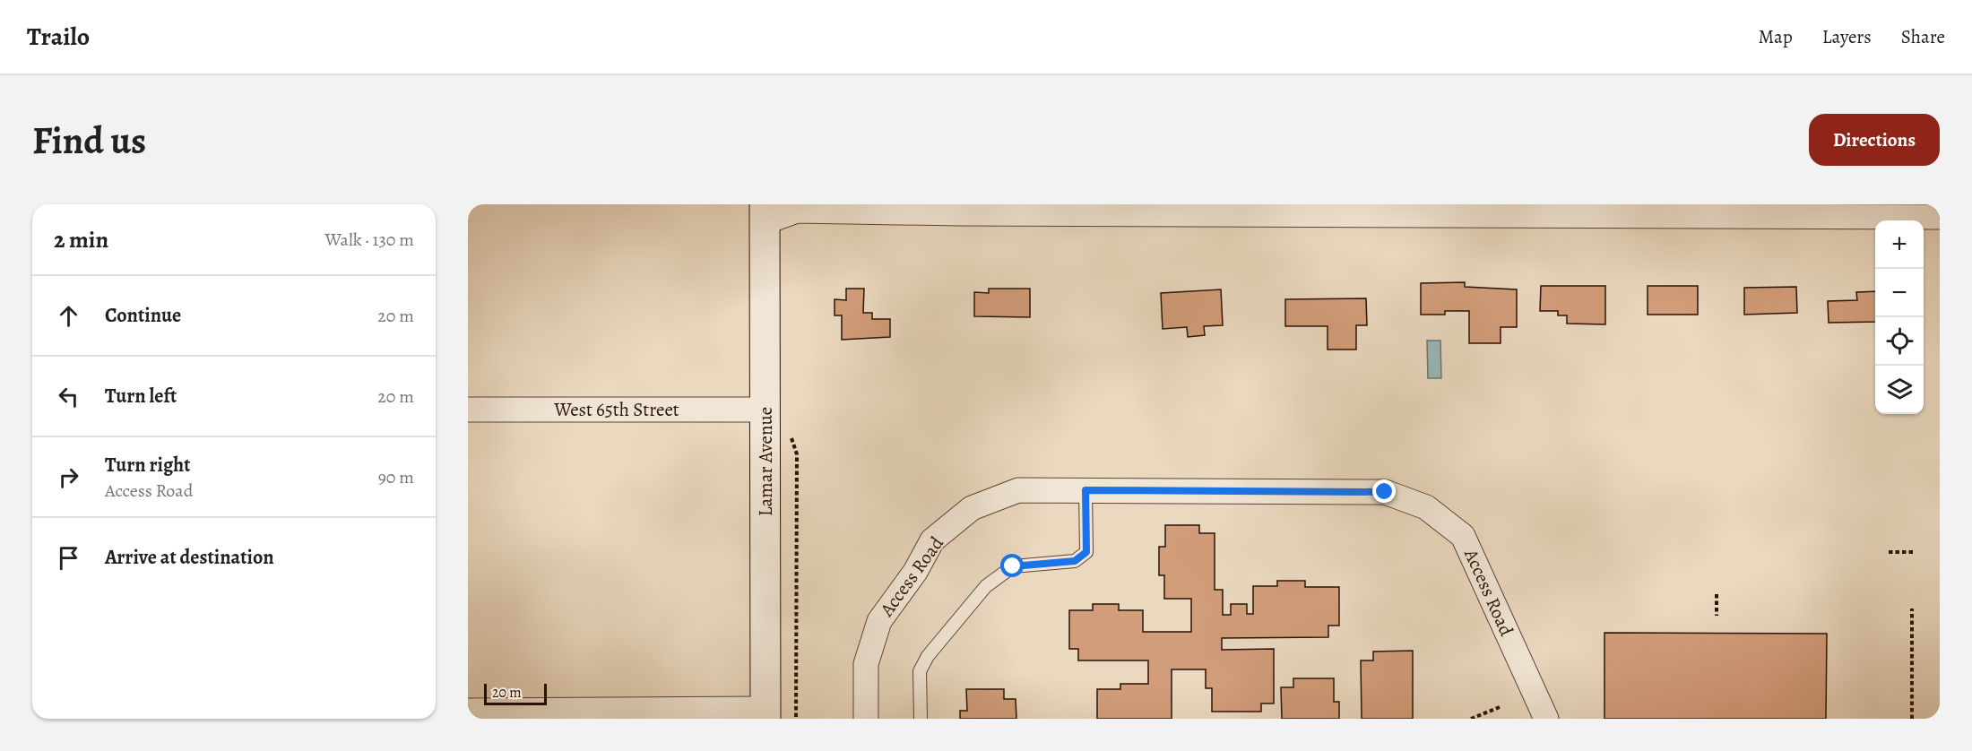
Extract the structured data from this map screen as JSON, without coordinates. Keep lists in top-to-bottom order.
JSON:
{
  "streets": {
    "street": ["West 65th Street", "Lamar Avenue", "Access Road"]
  },
  "crossings": [
    ["West 65th Street", "Lamar Avenue"]
  ],
  "scale_bar": "20 m",
  "page": {
    "header": "Trailo",
    "nav": ["Map", "Layers", "Share"],
    "buttons": "Directions",
    "title": "Find us",
    "heading": ["2 min", "Walk · 130 m"],
    "map_buttons": ["+", "−"],
    "list": [
      ["Continue", "20 m"],
      ["Turn left", "20 m"],
      ["Turn right", "Access Road", "90 m"],
      "Arrive at destination"
    ],
    "scale": "20 m"
  }
}
